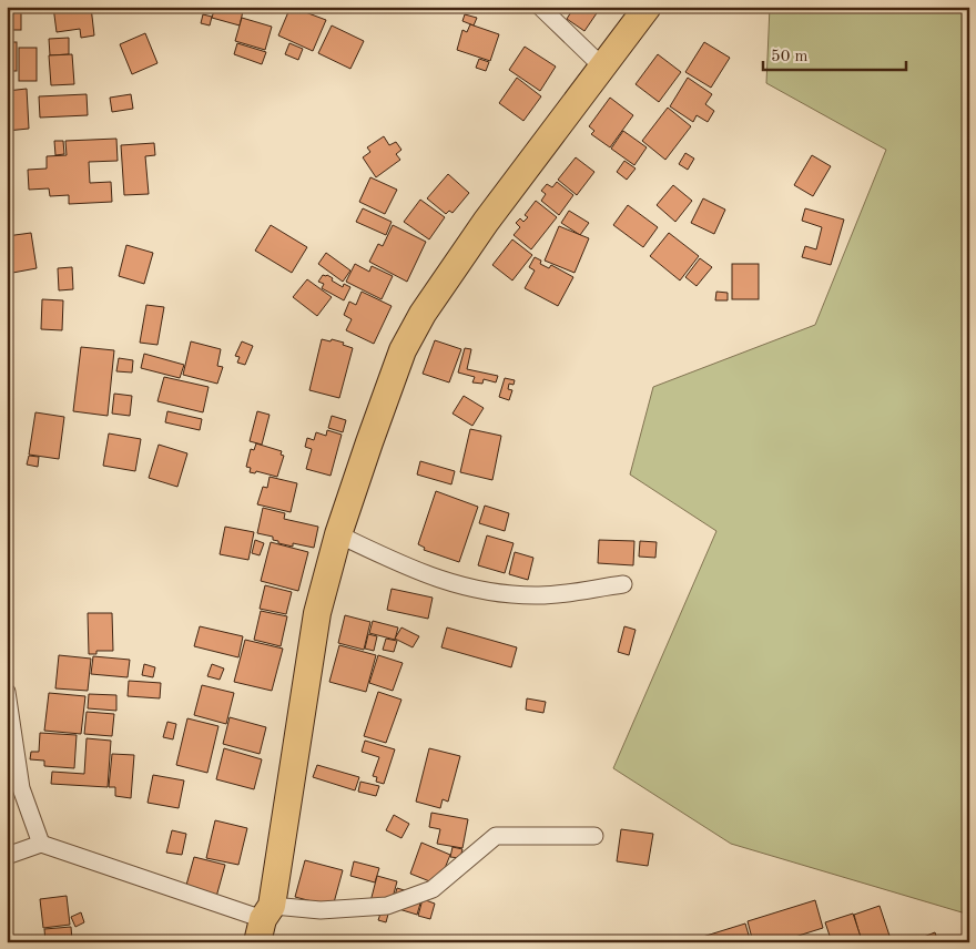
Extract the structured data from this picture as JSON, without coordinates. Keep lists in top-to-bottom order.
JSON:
{
  "scale_bar": "50 m"
}
